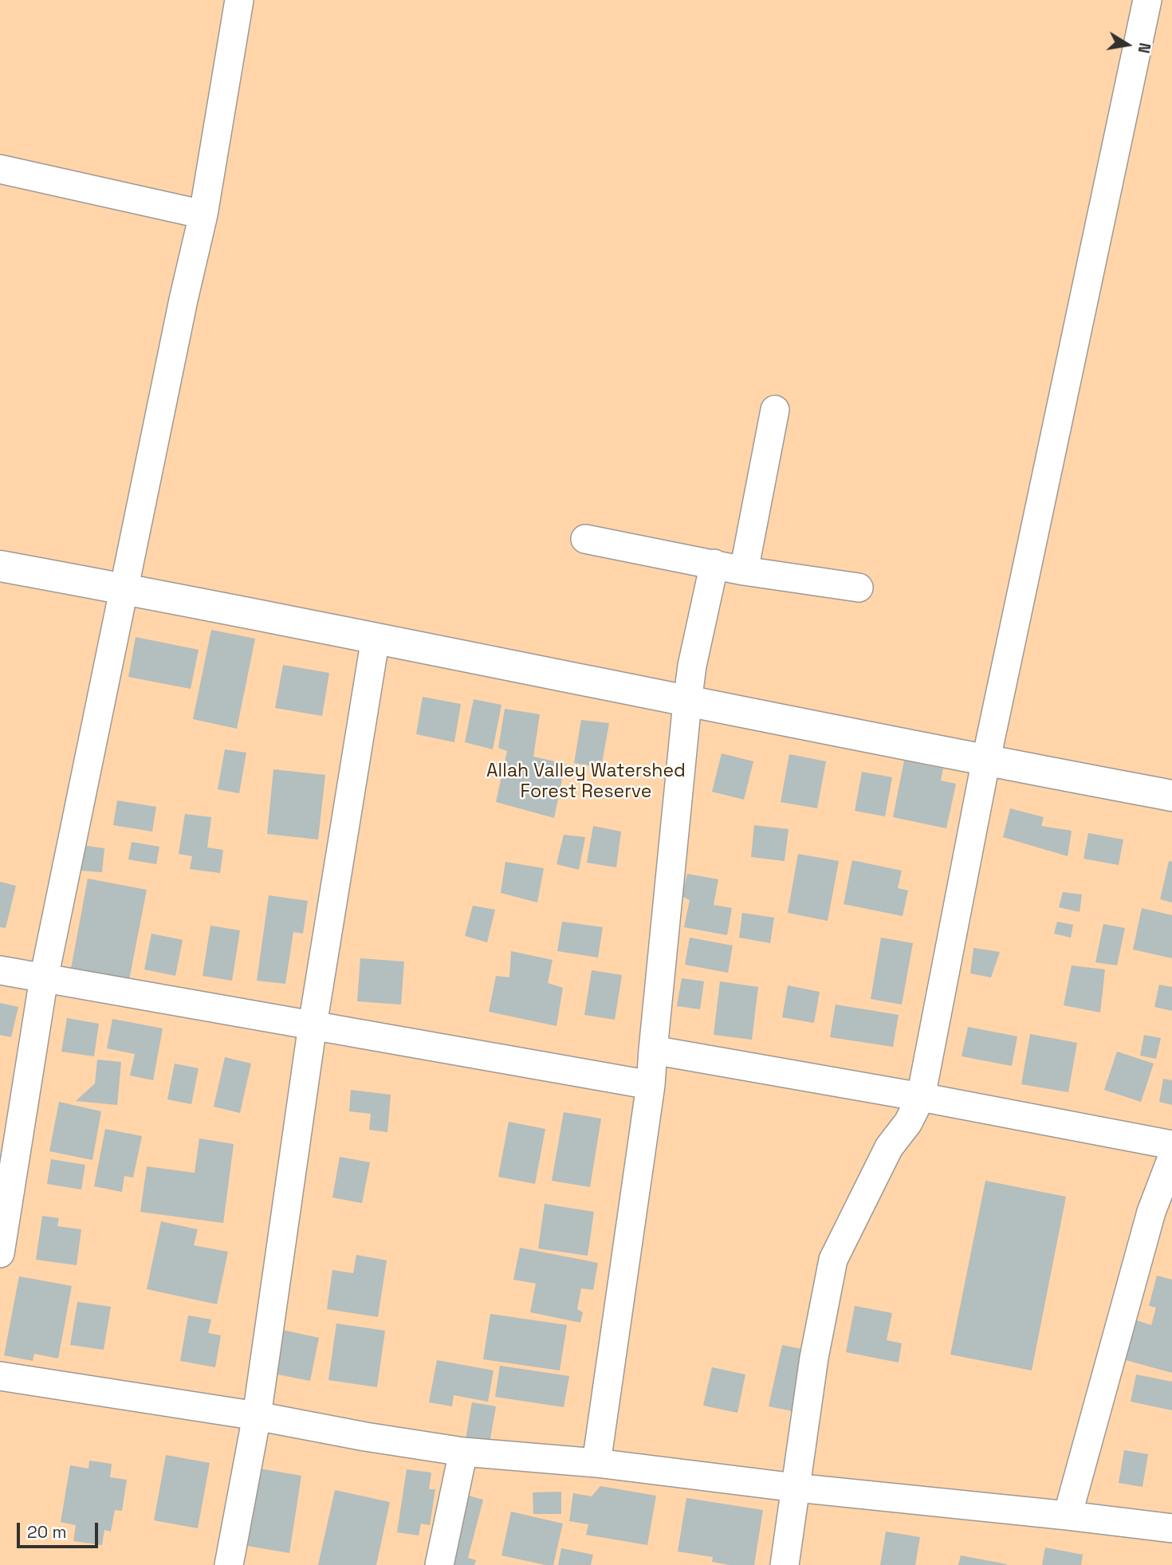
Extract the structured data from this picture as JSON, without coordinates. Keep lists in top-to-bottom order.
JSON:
{
  "parks": ["Allah Valley Watershed Forest Reserve"],
  "scale_bar": "20 m",
  "north": "right"
}
